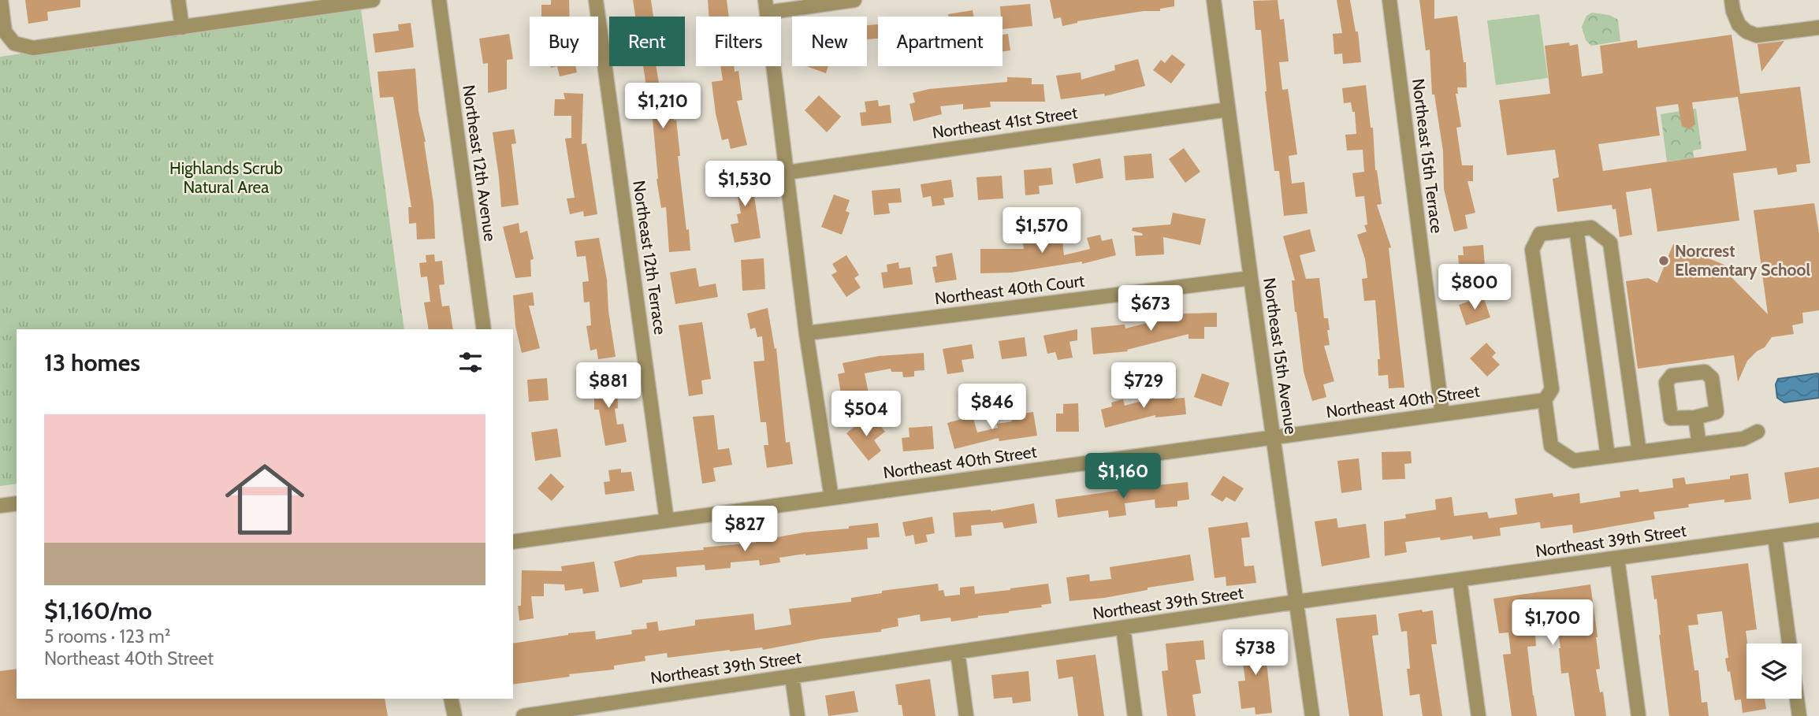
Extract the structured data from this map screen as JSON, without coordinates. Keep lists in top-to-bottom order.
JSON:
{
  "streets": {
    "street": [
      "Northeast 41st Street",
      "Northeast 15th Terrace",
      "Northeast 12th Avenue",
      "Northeast 12th Terrace",
      "Northeast 40th Court",
      "Northeast 15th Avenue",
      "Northeast 40th Street",
      "Northeast 39th Street"
    ]
  },
  "crossings": [
    ["Northeast 41st Street", "Northeast 15th Avenue"],
    ["Northeast 15th Terrace", "Northeast 40th Street"],
    ["Northeast 12th Terrace", "Northeast 40th Street"],
    ["Northeast 40th Court", "Northeast 15th Avenue"],
    ["Northeast 15th Avenue", "Northeast 40th Street"],
    ["Northeast 15th Avenue", "Northeast 39th Street"]
  ],
  "parks": ["Highlands Scrub Natural Area"],
  "places": ["Norcrest Elementary School"],
  "page": {
    "chip": [
      "Buy",
      "Rent",
      "Filters",
      "New",
      "Apartment"
    ],
    "price": [
      "$1,210",
      "$1,530",
      "$1,570",
      "$800",
      "$673",
      "$881",
      "$729",
      "$846",
      "$504",
      "$1,160",
      "$827",
      "$1,700",
      "$738"
    ],
    "heading": "13 homes",
    "list": [
      {
        "name": "$1,160/mo",
        "note": "5 rooms · 123 m² · Northeast 40th Street"
      }
    ]
  }
}
